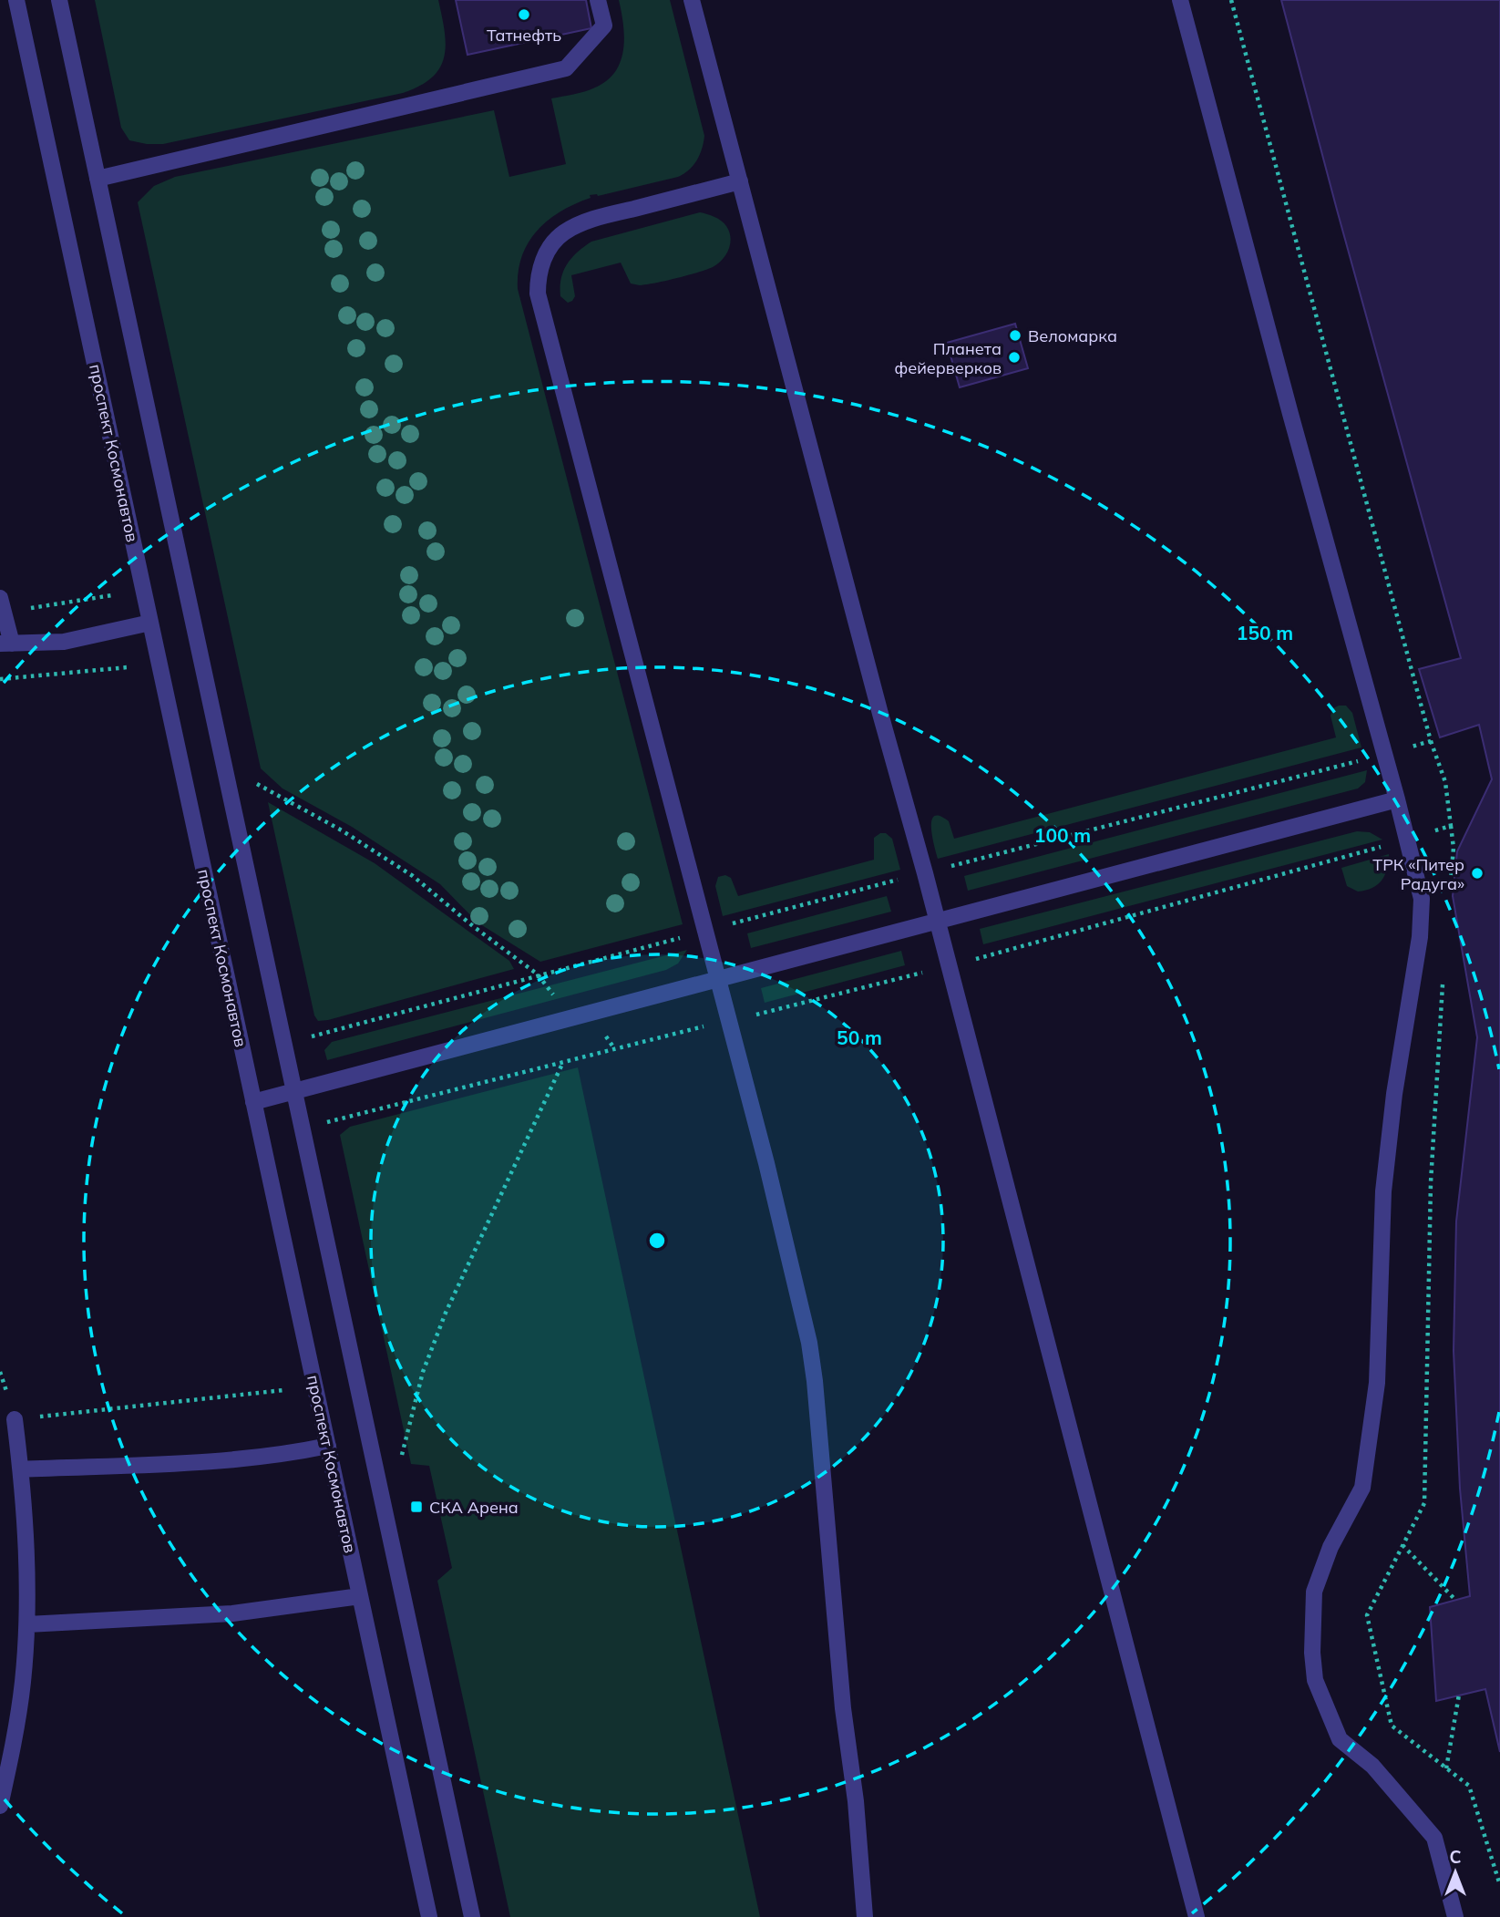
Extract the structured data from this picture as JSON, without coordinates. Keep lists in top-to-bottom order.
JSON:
{
  "streets": {
    "street": ["проспект Космонавтов"]
  },
  "places": {
    "other": [
      "Татнефть",
      "Веломарка",
      "Планета фейерверков",
      "ТРК «Питер Радуга»"
    ],
    "transit": ["СКА Арена"]
  },
  "north": "top",
  "rings": ["150 m", "100 m", "50 m"]
}
